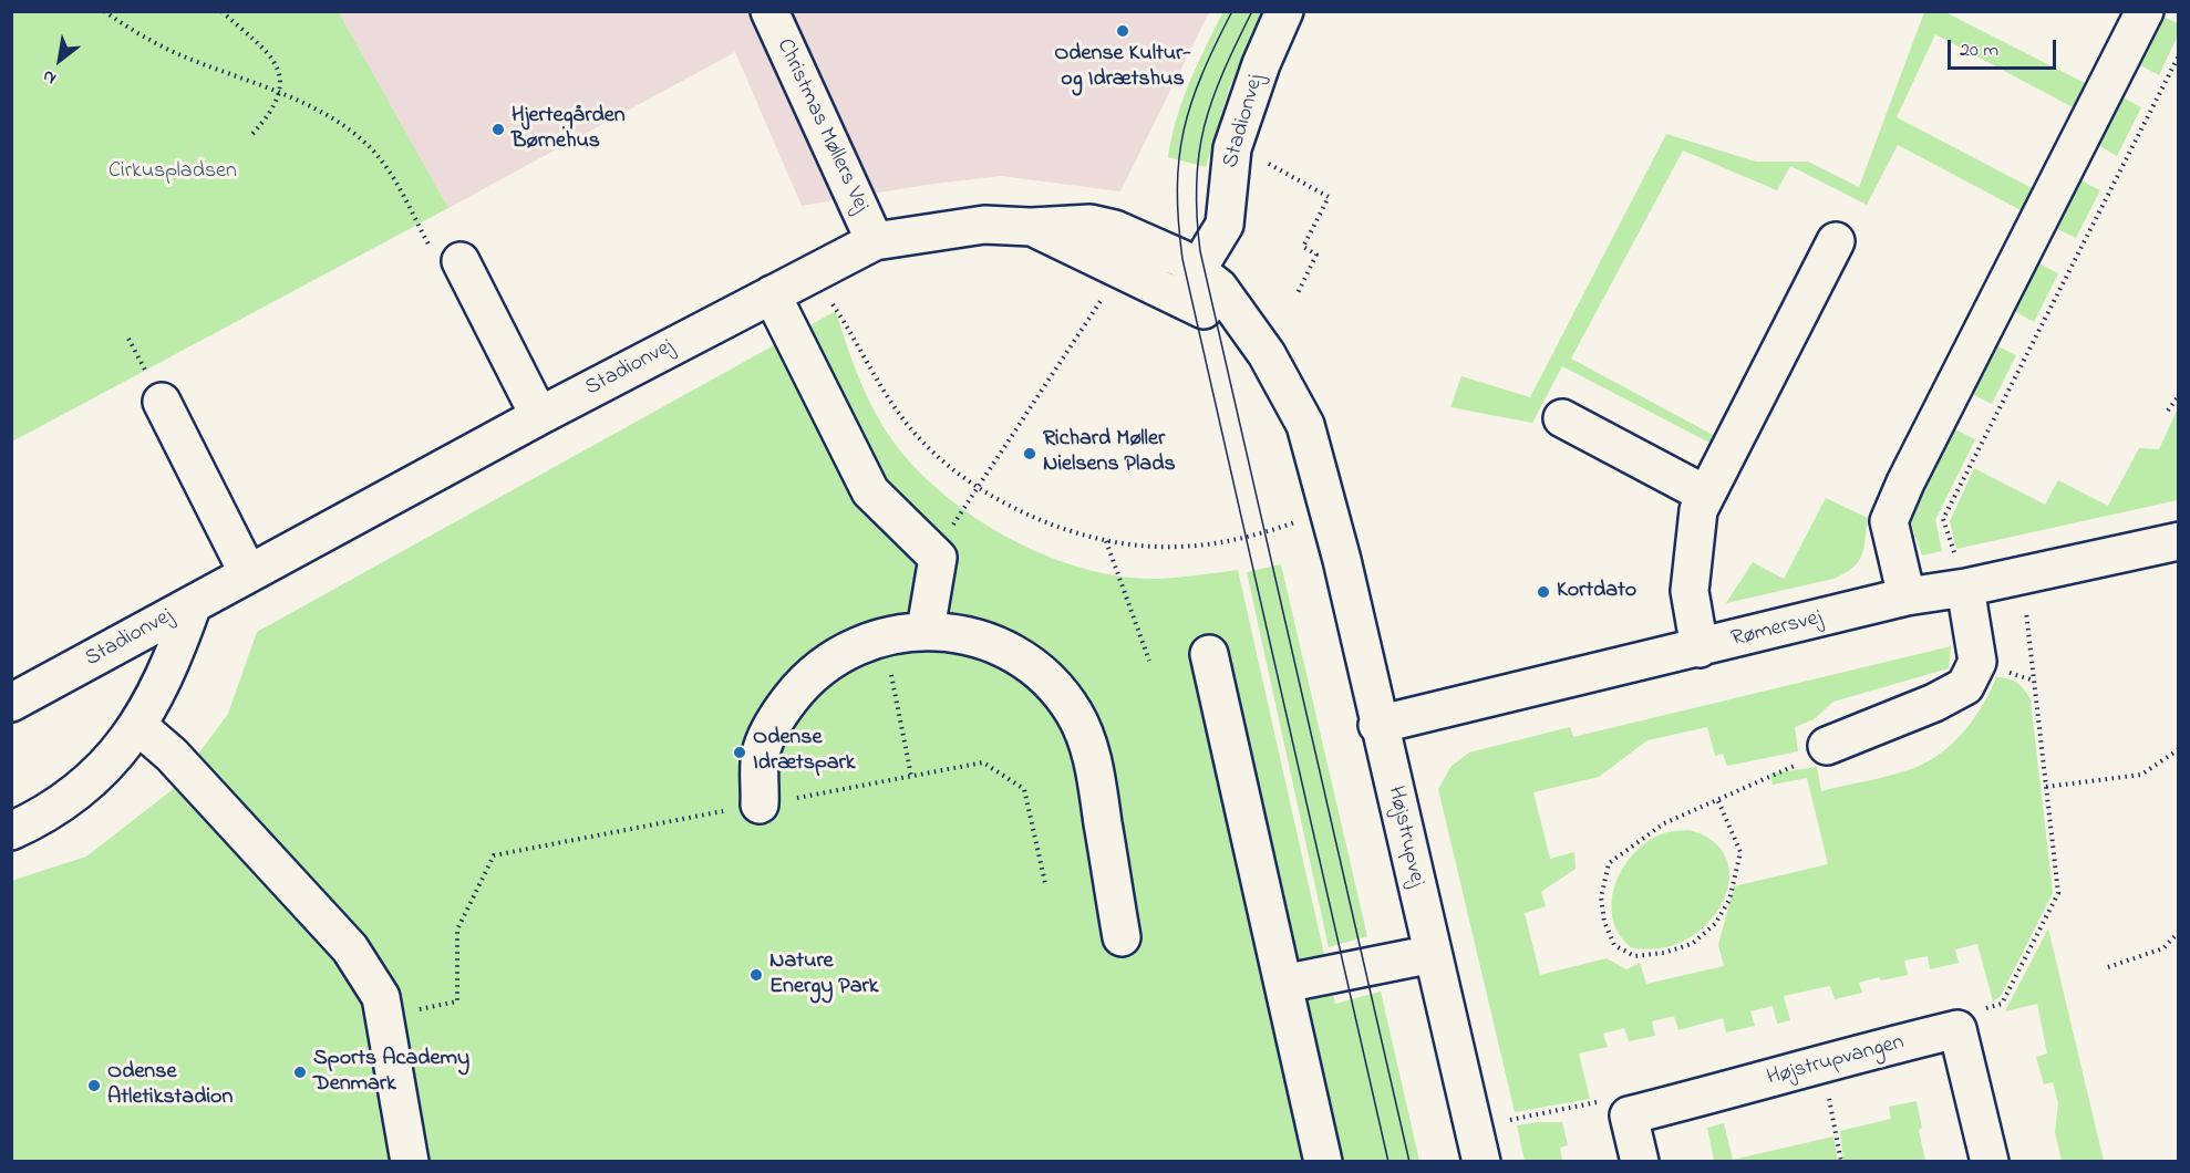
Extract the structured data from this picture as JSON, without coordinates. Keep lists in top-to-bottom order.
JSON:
{
  "streets": {
    "street": [
      "Stadionvej",
      "Christmas Møllers Vej",
      "Rømersvej",
      "Højstrupvej",
      "Højstrupvangen"
    ]
  },
  "crossings": [
    ["Stadionvej", "Christmas Møllers Vej"],
    ["Stadionvej", "Højstrupvej"],
    ["Rømersvej", "Højstrupvej"]
  ],
  "parks": ["Cirkuspladsen"],
  "places": [
    "Odense Kultur- og Idrætshus",
    "Hjertegården Børnehus",
    "Richard Møller Nielsens Plads",
    "Kortdato",
    "Odense Idrætspark",
    "Nature Energy Park",
    "Sports Academy Denmark",
    "Odense Atletikstadion"
  ],
  "scale_bar": "20 m",
  "north": "bottom left"
}
